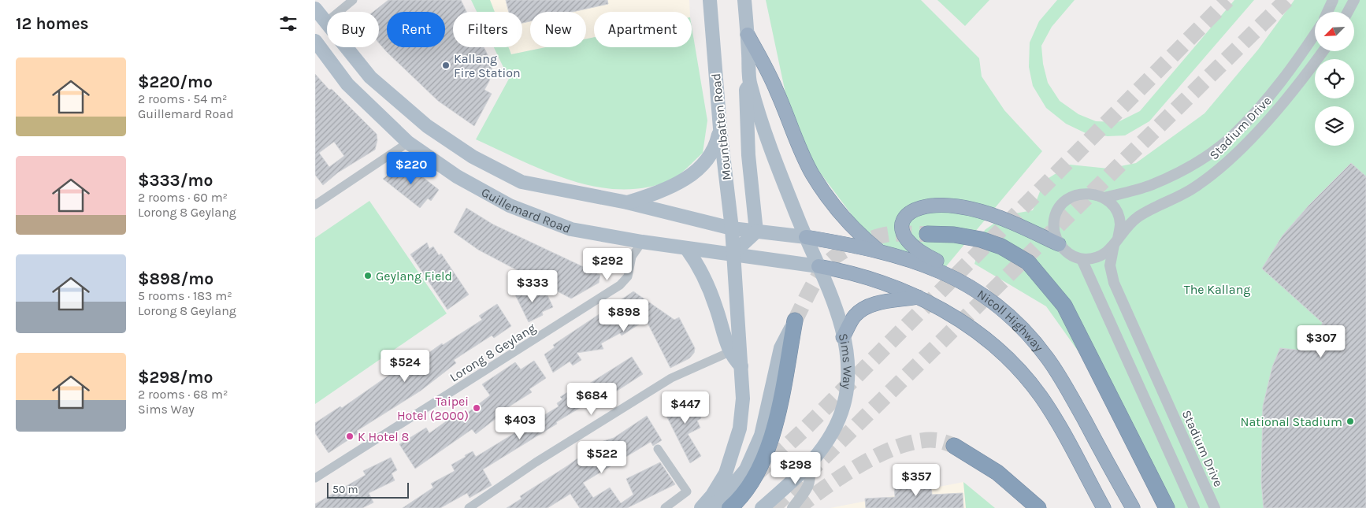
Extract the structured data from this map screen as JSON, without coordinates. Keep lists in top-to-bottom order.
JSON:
{
  "streets": {
    "highway": ["Nicoll Highway"],
    "main road": ["Mountbatten Road", "Guillemard Road", "Sims Way"],
    "street": ["Stadium Drive", "Lorong 8 Geylang"]
  },
  "crossings": [
    ["Mountbatten Road", "Guillemard Road"],
    ["Guillemard Road", "Nicoll Highway"],
    ["Guillemard Road", "Lorong 8 Geylang"],
    ["Guillemard Road", "Sims Way"],
    ["Nicoll Highway", "Sims Way"]
  ],
  "parks": ["The Kallang"],
  "places": [
    "Kallang Fire Station",
    "Geylang Field",
    "Taipei Hotel (2000)",
    "National Stadium",
    "K Hotel 8"
  ],
  "scale_bar": "50 m",
  "north": "bottom left",
  "page": {
    "heading": "12 homes",
    "chip": [
      "Buy",
      "Rent",
      "Filters",
      "New",
      "Apartment"
    ],
    "list": [
      {
        "name": "$220/mo",
        "note": "2 rooms · 54 m² · Guillemard Road"
      },
      {
        "name": "$333/mo",
        "note": "2 rooms · 60 m² · Lorong 8 Geylang"
      },
      {
        "name": "$898/mo",
        "note": "5 rooms · 183 m² · Lorong 8 Geylang"
      },
      {
        "name": "$298/mo",
        "note": "2 rooms · 68 m² · Sims Way"
      }
    ],
    "price": [
      "$220",
      "$292",
      "$333",
      "$898",
      "$307",
      "$524",
      "$684",
      "$447",
      "$403",
      "$522",
      "$298",
      "$357"
    ],
    "scale": "50 m"
  }
}
